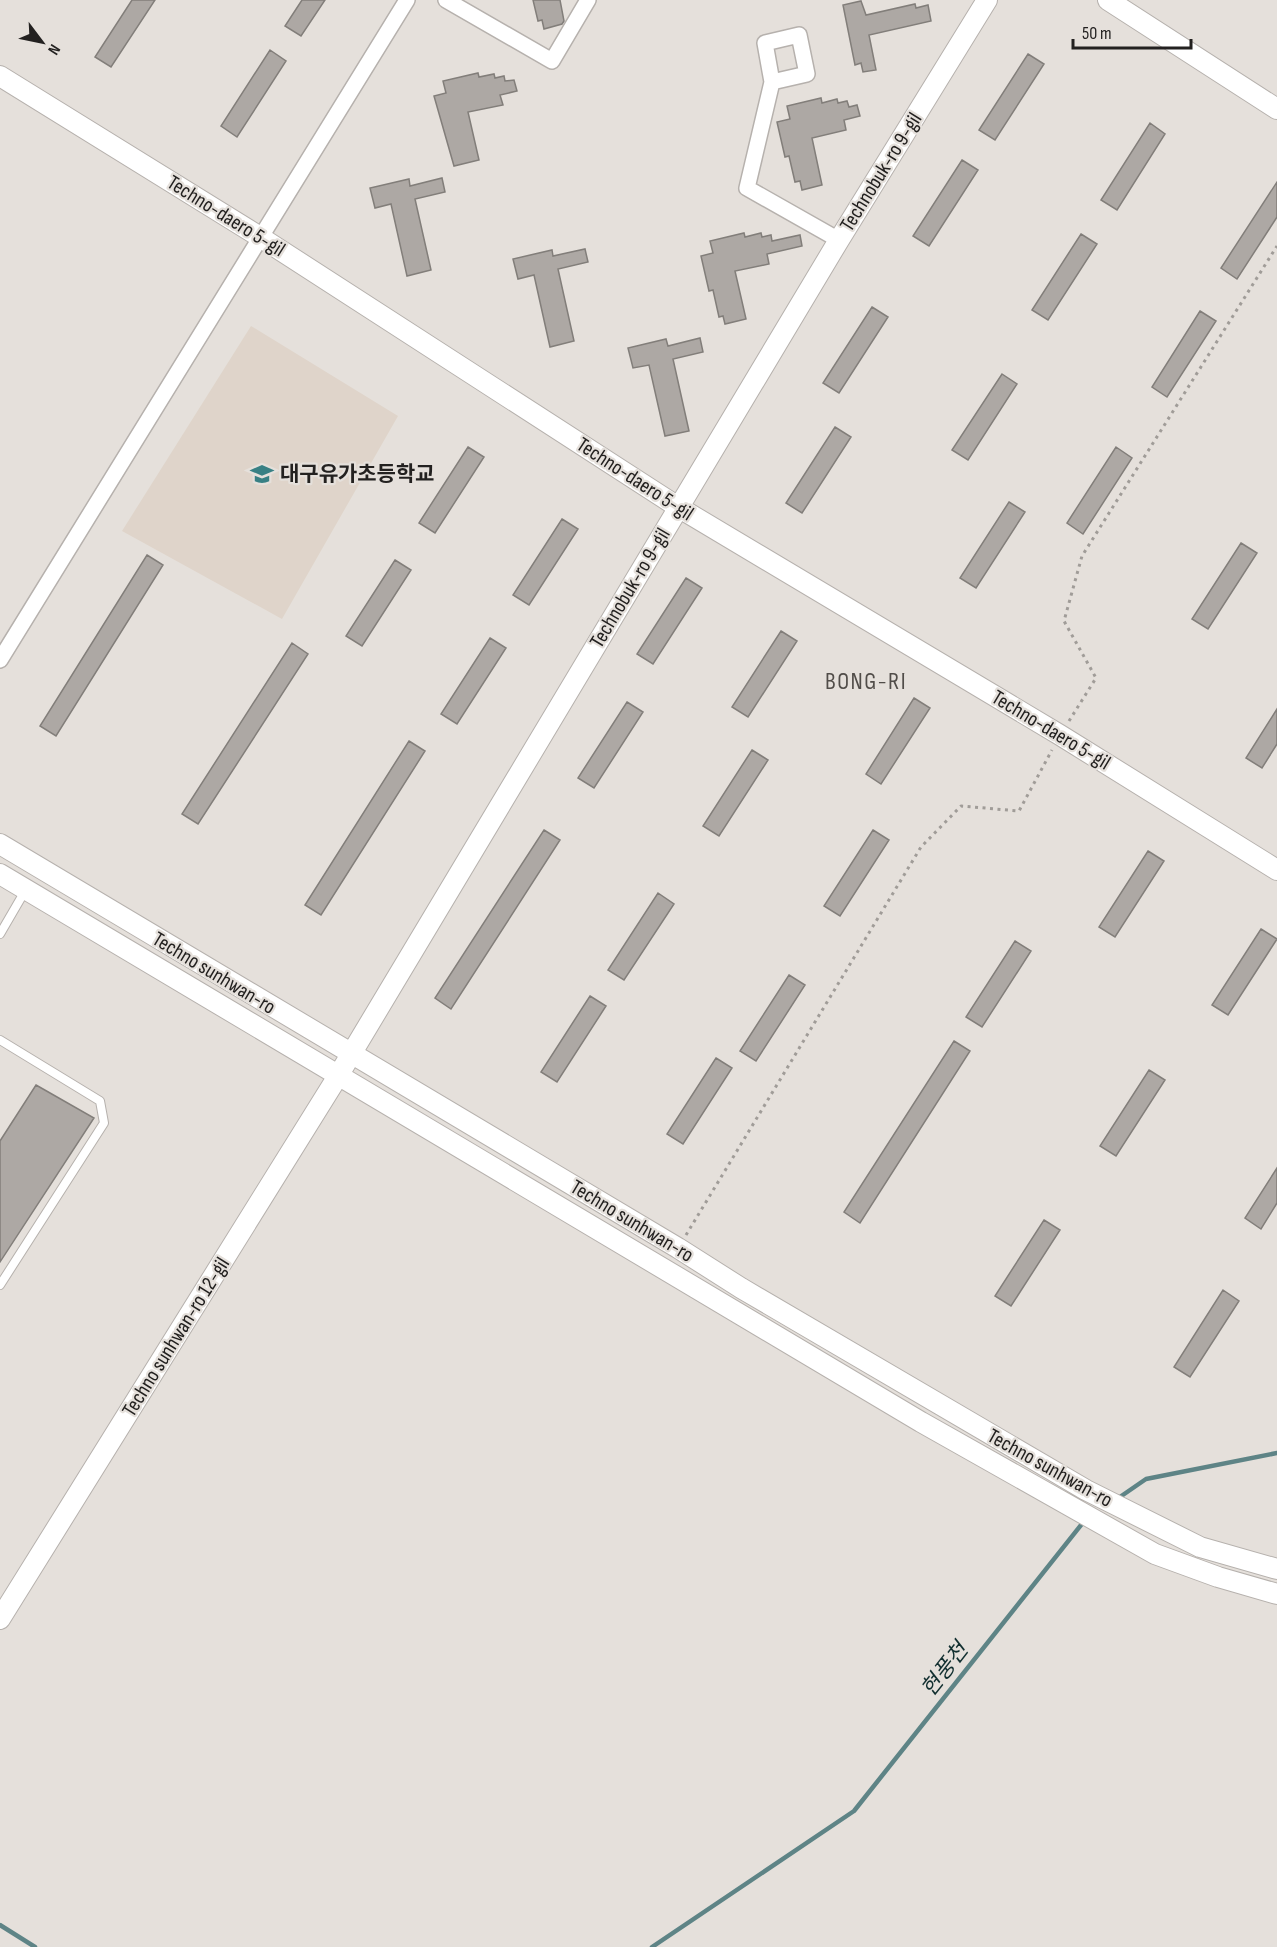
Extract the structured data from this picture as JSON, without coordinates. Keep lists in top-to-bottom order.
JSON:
{
  "streets": {
    "street": [
      "Technobuk-ro 9-gil",
      "Techno-daero 5-gil",
      "Techno sunhwan-ro",
      "Techno sunhwan-ro 12-gil"
    ]
  },
  "crossings": [
    ["Technobuk-ro 9-gil", "Techno-daero 5-gil"],
    ["Technobuk-ro 9-gil", "Techno sunhwan-ro"],
    ["Technobuk-ro 9-gil", "Techno sunhwan-ro 12-gil"],
    ["Techno sunhwan-ro", "Techno sunhwan-ro 12-gil"]
  ],
  "districts": ["BONG-RI"],
  "water": ["현풍천"],
  "places": {
    "school or university": ["대구유가초등학교"]
  },
  "scale_bar": "50 m",
  "north": "bottom right"
}
